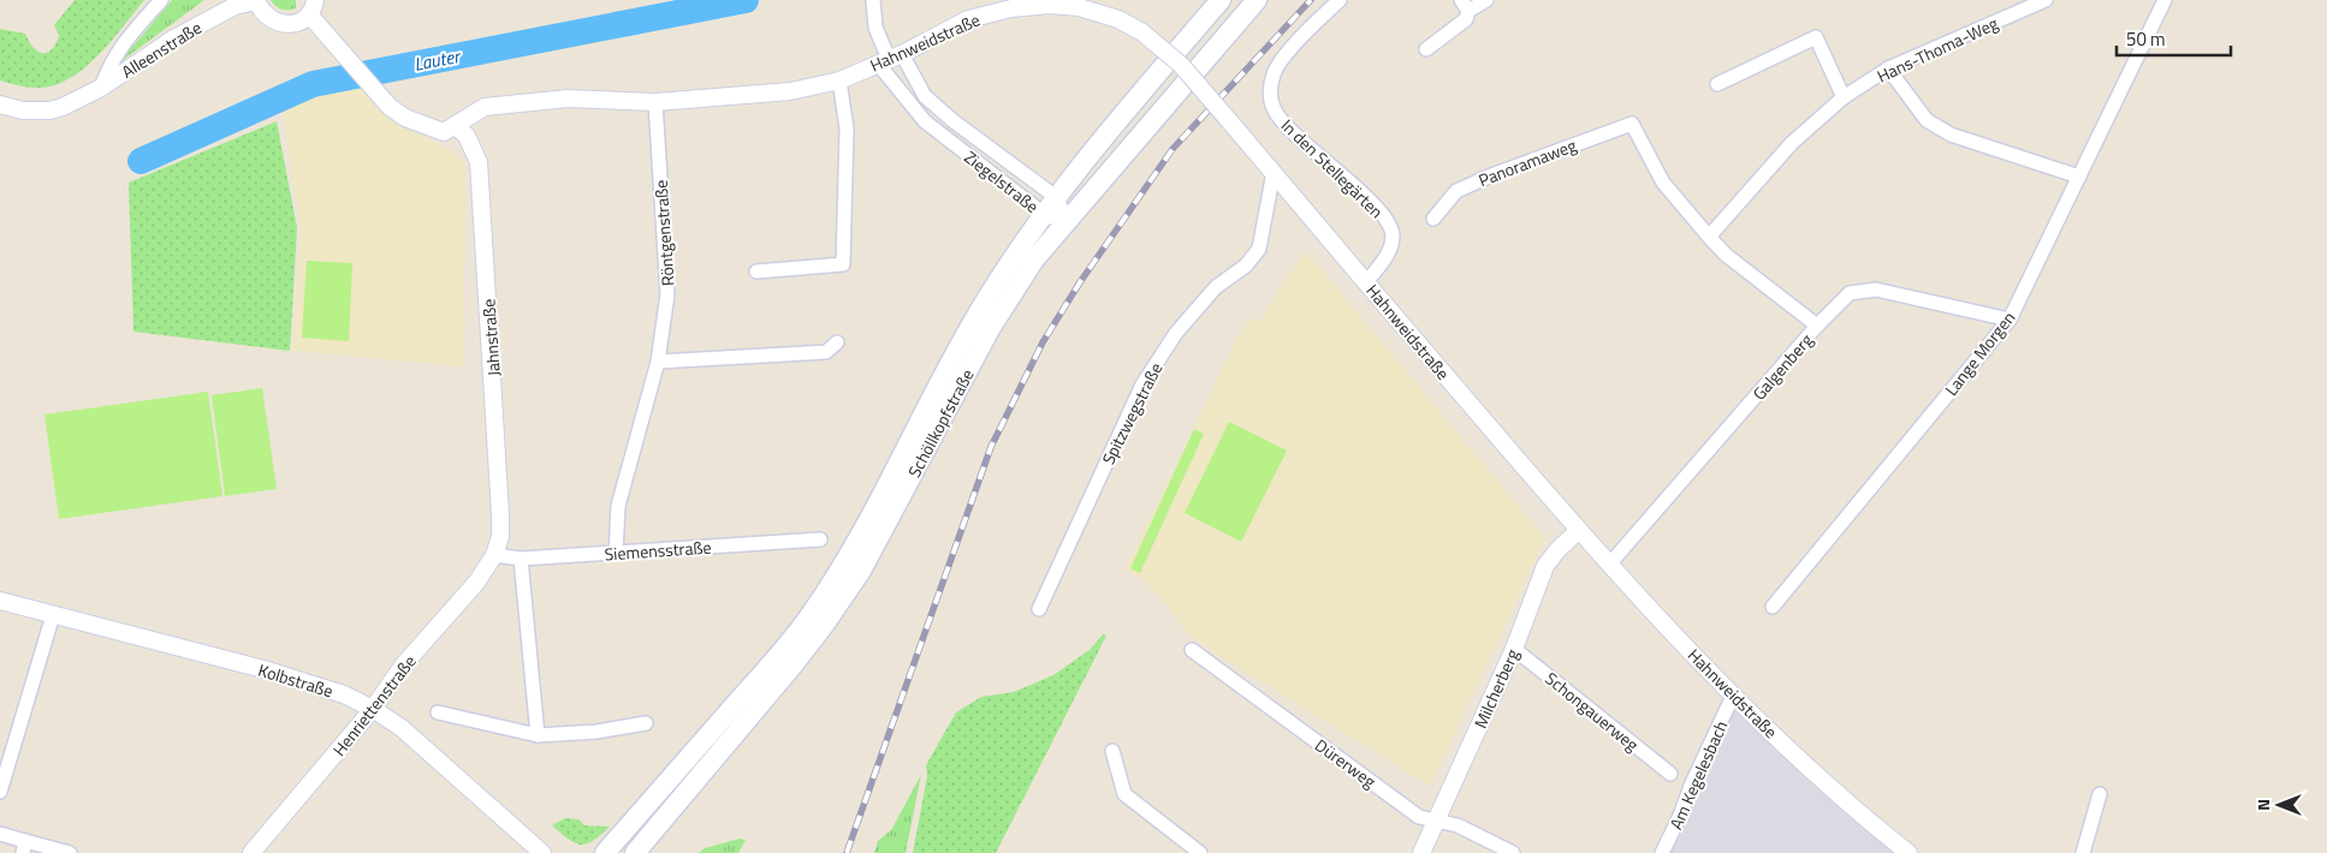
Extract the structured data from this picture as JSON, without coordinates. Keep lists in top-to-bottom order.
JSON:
{
  "streets": {
    "main road": ["Schöllkopfstraße"],
    "street": [
      "Hahnweidstraße",
      "Alleenstraße",
      "Hans-Thoma-Weg",
      "Panoramaweg",
      "In den Stellegärten",
      "Ziegelstraße",
      "Röntgenstraße",
      "Jahnstraße",
      "Lange Morgen",
      "Galgenberg",
      "Spitzwegstraße",
      "Siemensstraße",
      "Kolbstraße",
      "Milcherberg",
      "Henriettenstraße",
      "Schongauerweg",
      "Dürerweg",
      "Am Kegelesbach"
    ]
  },
  "crossings": [
    ["Hahnweidstraße", "In den Stellegärten"],
    ["Hahnweidstraße", "Ziegelstraße"],
    ["Hahnweidstraße", "Röntgenstraße"],
    ["Hahnweidstraße", "Jahnstraße"],
    ["Hahnweidstraße", "Galgenberg"],
    ["Hahnweidstraße", "Spitzwegstraße"],
    ["Hahnweidstraße", "Milcherberg"],
    ["Hahnweidstraße", "Am Kegelesbach"],
    ["Hans-Thoma-Weg", "Panoramaweg"],
    ["Ziegelstraße", "Schöllkopfstraße"],
    ["Röntgenstraße", "Siemensstraße"],
    ["Jahnstraße", "Siemensstraße"],
    ["Jahnstraße", "Henriettenstraße"],
    ["Lange Morgen", "Galgenberg"],
    ["Siemensstraße", "Henriettenstraße"],
    ["Kolbstraße", "Henriettenstraße"],
    ["Milcherberg", "Schongauerweg"],
    ["Milcherberg", "Dürerweg"]
  ],
  "water": ["Lauter"],
  "scale_bar": "50 m",
  "north": "left"
}
